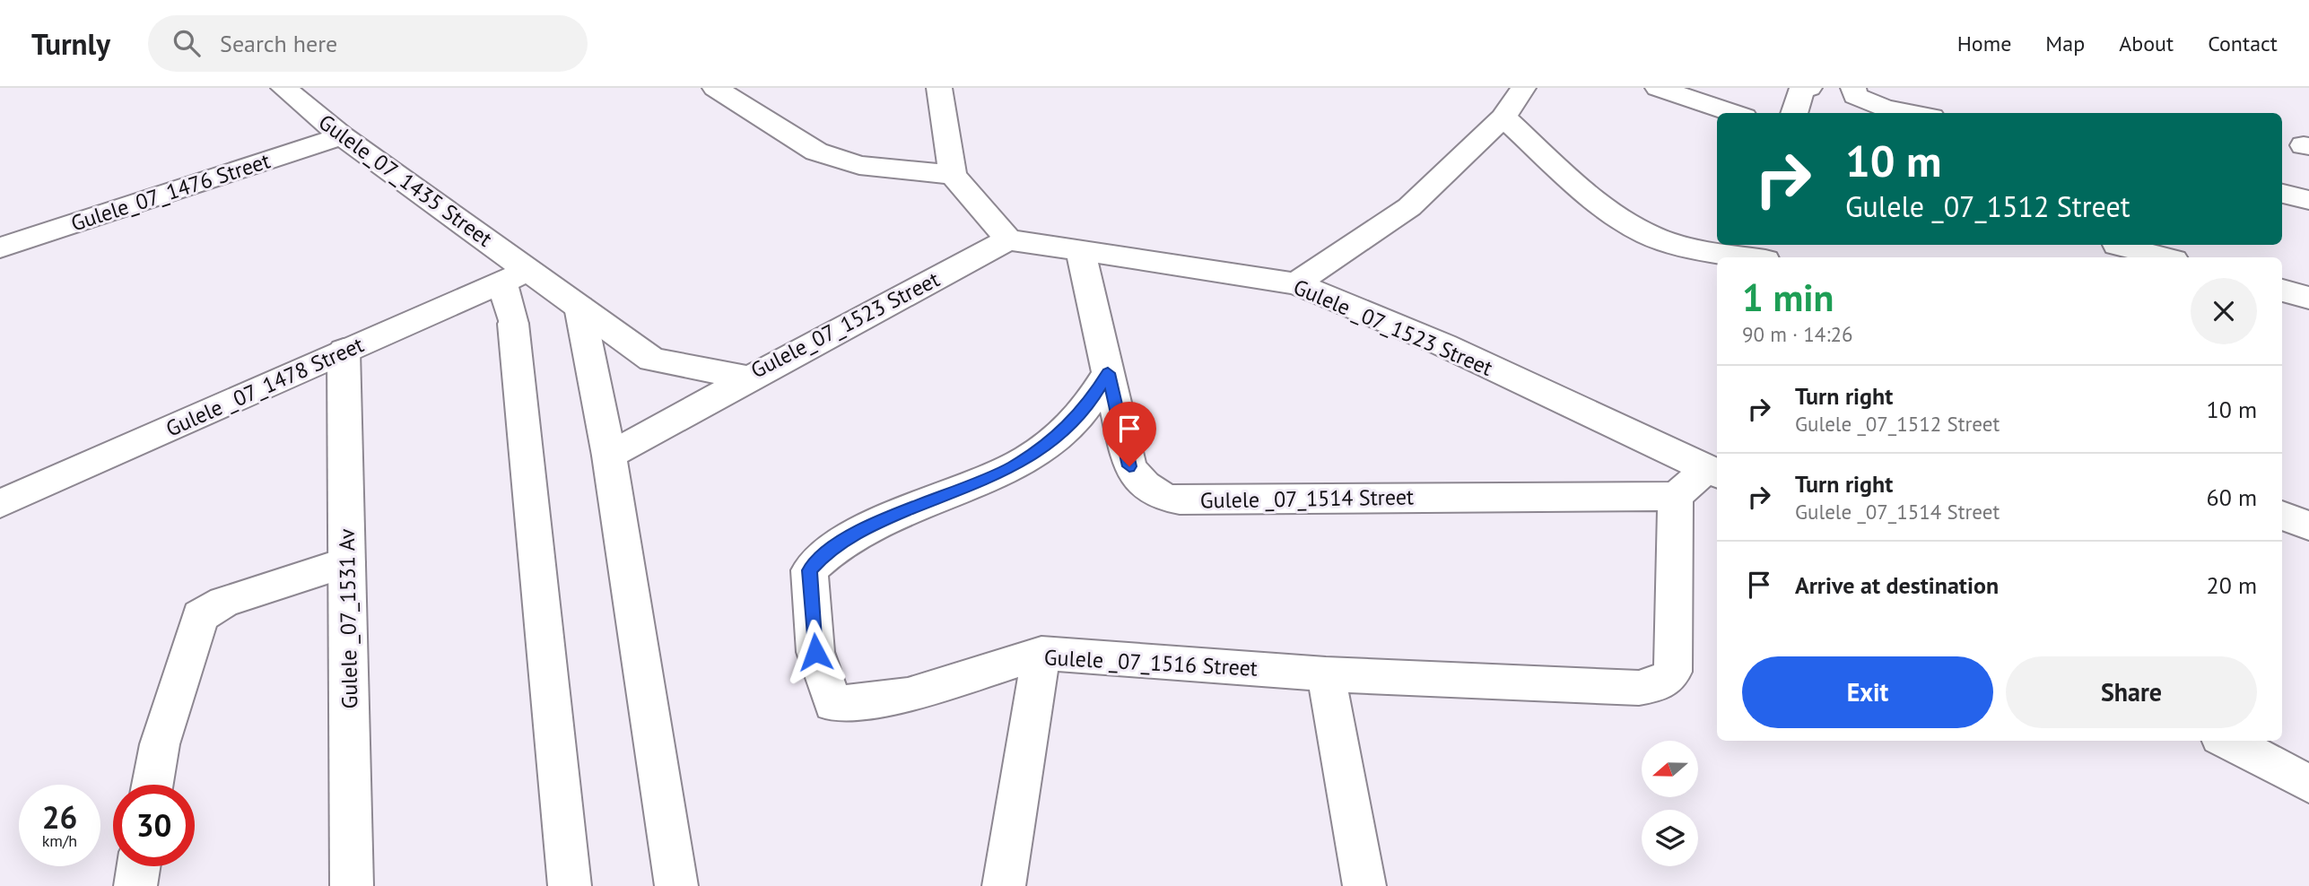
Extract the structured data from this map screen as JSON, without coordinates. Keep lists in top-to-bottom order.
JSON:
{
  "streets": {
    "main road": [
      "Gulele_07_1435 Street",
      "Gulele_07_1476 Street",
      "Gulele_07_1523 Street",
      "Gulele _07_1523 Street",
      "Gulele _07_1478 Street",
      "Gulele _07_1514 Street",
      "Gulele _07_1531 Av",
      "Gulele _07_1516 Street"
    ]
  },
  "crossings": [
    ["Gulele_07_1435 Street", "Gulele_07_1476 Street"],
    ["Gulele_07_1435 Street", "Gulele_07_1523 Street"],
    ["Gulele_07_1435 Street", "Gulele _07_1478 Street"],
    ["Gulele_07_1523 Street", "Gulele _07_1523 Street"],
    ["Gulele _07_1523 Street", "Gulele _07_1514 Street"],
    ["Gulele _07_1478 Street", "Gulele _07_1531 Av"],
    ["Gulele _07_1514 Street", "Gulele _07_1516 Street"]
  ],
  "north": "left",
  "page": {
    "header": "Turnly",
    "search": "Search here",
    "nav": [
      "Home",
      "Map",
      "About",
      "Contact"
    ],
    "turn": ["10 m", "Gulele _07_1512 Street"],
    "heading": ["1 min", "90 m · 14:26"],
    "list": [
      {
        "name": "Turn right",
        "note": "Gulele _07_1512 Street",
        "value": "10 m"
      },
      {
        "name": "Turn right",
        "note": "Gulele _07_1514 Street",
        "value": "60 m"
      },
      {
        "name": "Arrive at destination",
        "value": "20 m"
      }
    ],
    "buttons": ["Exit", "Share"],
    "speed": "26 km/h",
    "limit": "30"
  }
}
